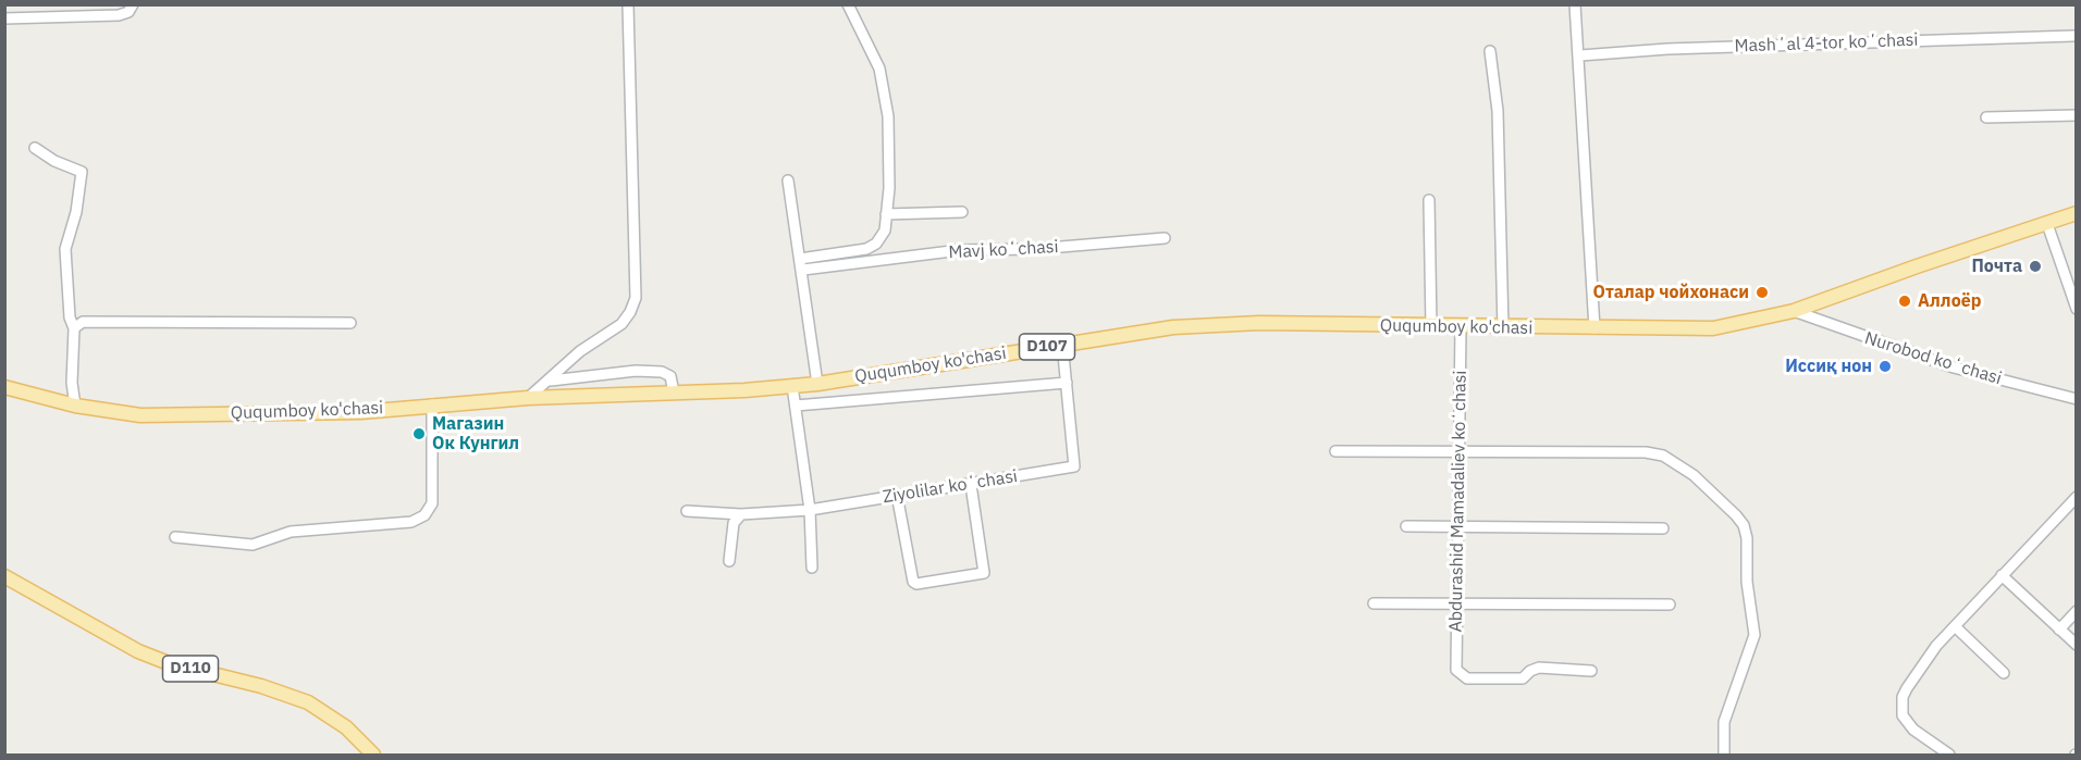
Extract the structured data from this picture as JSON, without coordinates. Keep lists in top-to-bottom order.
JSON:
{
  "streets": {
    "main road": ["Ququmboy ko'chasi", "D107", "D110"],
    "street": [
      "Mashʼal 4-tor koʼchasi",
      "Mavj koʻchasi",
      "Nurobod koʻchasi",
      "Ziyolilar koʻchasi",
      "Abdurashid Mamadaliev koʻchasi"
    ]
  },
  "crossings": [
    ["Ququmboy ko'chasi", "Nurobod koʻchasi"],
    ["Ququmboy ko'chasi", "Abdurashid Mamadaliev koʻchasi"]
  ],
  "places": [
    "Почта",
    "Оталар чойхонаси",
    "Аллоёр",
    "Иссиқ нон",
    "Магазин Ок Кунгил"
  ]
}
